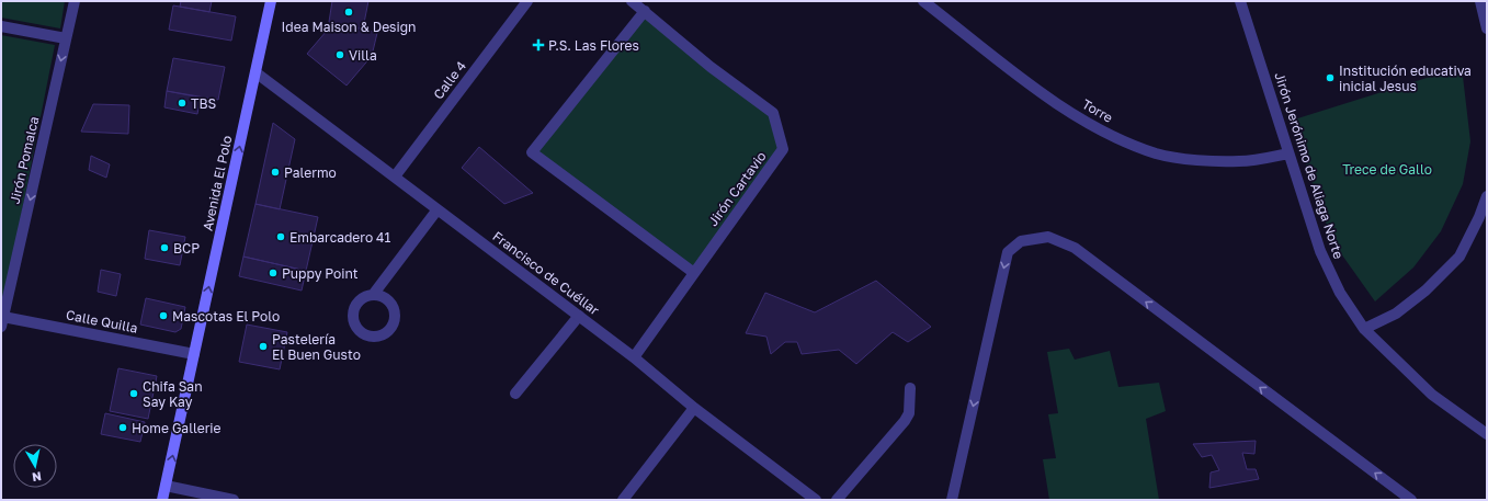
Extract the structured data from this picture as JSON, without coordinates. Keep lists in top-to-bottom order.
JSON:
{
  "streets": {
    "main road": ["Avenida El Polo"],
    "street": [
      "Calle 4",
      "Torre",
      "Jirón Pomalca",
      "Jirón Jerónimo de Aliaga Norte",
      "Jirón Cartavio",
      "Francisco de Cuéllar",
      "Calle Quilla"
    ]
  },
  "crossings": [
    ["Calle 4", "Francisco de Cuéllar"],
    ["Torre", "Jirón Jerónimo de Aliaga Norte"],
    ["Jirón Pomalca", "Calle Quilla"],
    ["Avenida El Polo", "Francisco de Cuéllar"],
    ["Avenida El Polo", "Calle Quilla"],
    ["Jirón Cartavio", "Francisco de Cuéllar"]
  ],
  "one_way": ["Jirón Pomalca", "Avenida El Polo"],
  "parks": ["Trece de Gallo"],
  "places": {
    "other": [
      "Idea Maison & Design",
      "Villa",
      "Institución educativa inicial Jesus",
      "TBS",
      "Palermo",
      "Embarcadero 41",
      "BCP",
      "Puppy Point",
      "Mascotas El Polo",
      "Pastelería El Buen Gusto",
      "Chifa San Say Kay",
      "Home Gallerie"
    ],
    "health": ["P.S. Las Flores"]
  },
  "north": "bottom"
}
